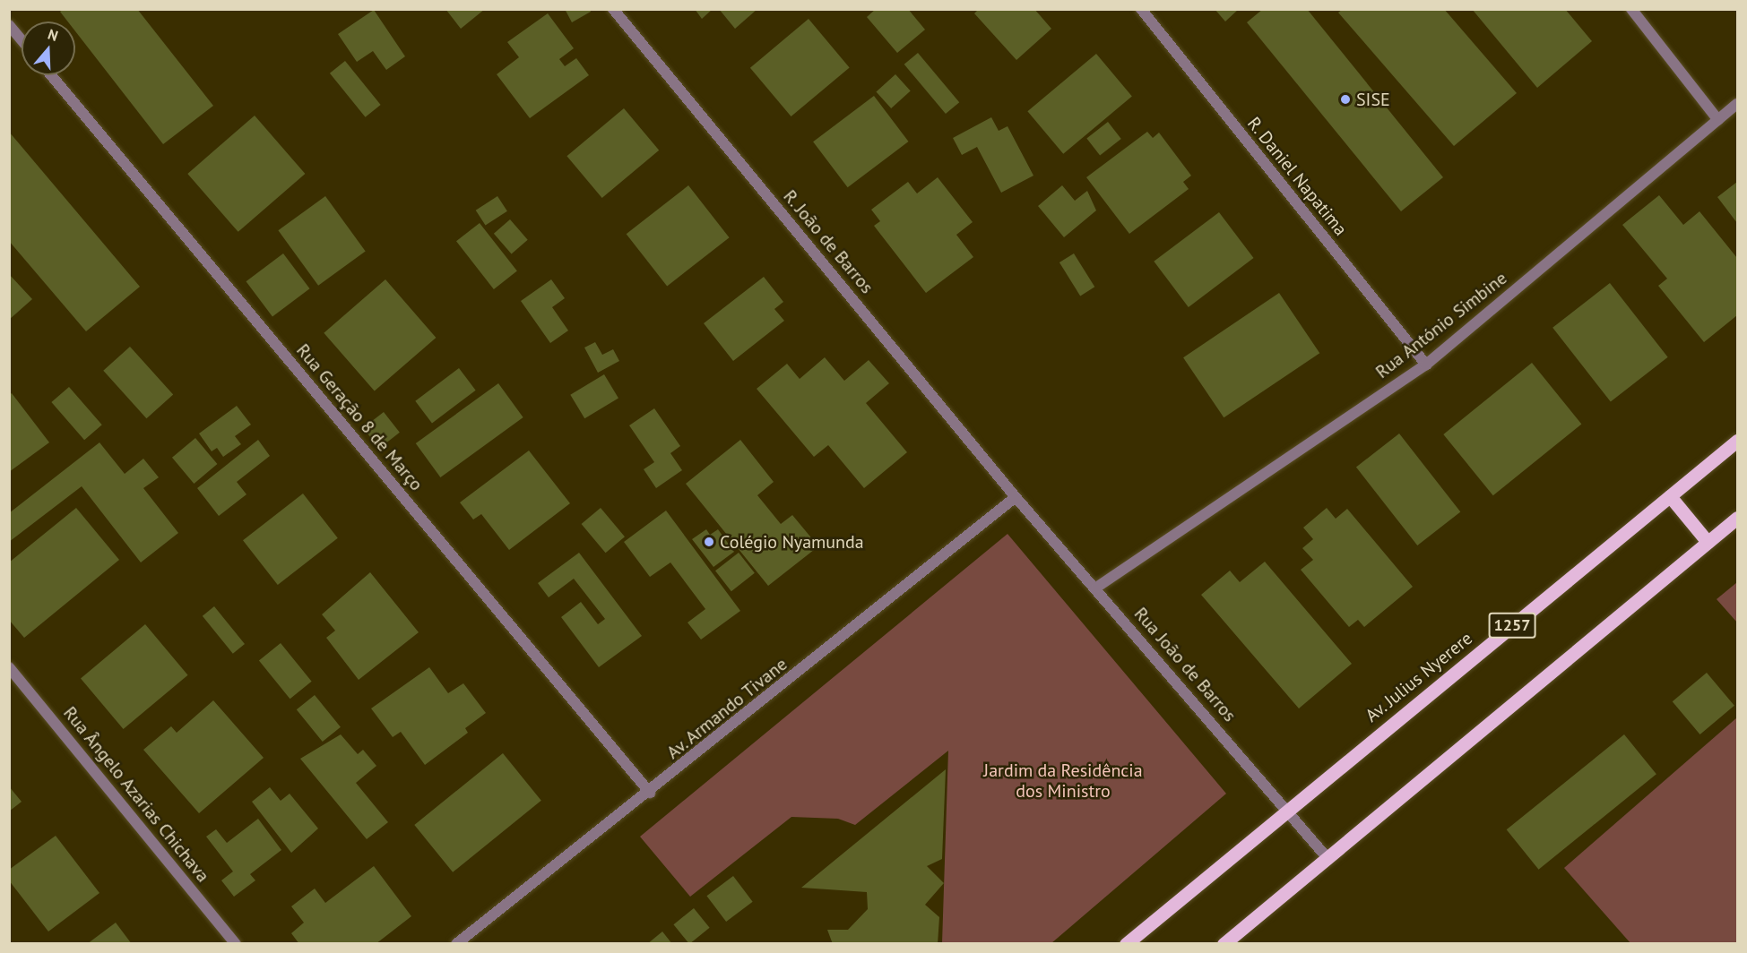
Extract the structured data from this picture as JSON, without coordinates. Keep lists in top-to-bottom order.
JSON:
{
  "streets": {
    "main road": ["1257", "Av. Julius Nyerere"],
    "street": [
      "R. Daniel Napatima",
      "R. João de Barros",
      "Rua António Simbine",
      "Rua Geração 8 de Março",
      "Rua João de Barros",
      "Av. Armando Tivane",
      "Rua Ângelo Azarias Chichava"
    ]
  },
  "crossings": [
    ["R. Daniel Napatima", "Rua António Simbine"],
    ["R. João de Barros", "Rua João de Barros"],
    ["R. João de Barros", "Av. Armando Tivane"],
    ["Rua António Simbine", "Rua João de Barros"],
    ["Rua Geração 8 de Março", "Av. Armando Tivane"],
    ["Rua João de Barros", "Av. Julius Nyerere"],
    ["Rua João de Barros", "Av. Armando Tivane"]
  ],
  "parks": ["Jardim da Residência dos Ministro"],
  "places": ["SISE", "Colégio Nyamunda"],
  "north": "top"
}
